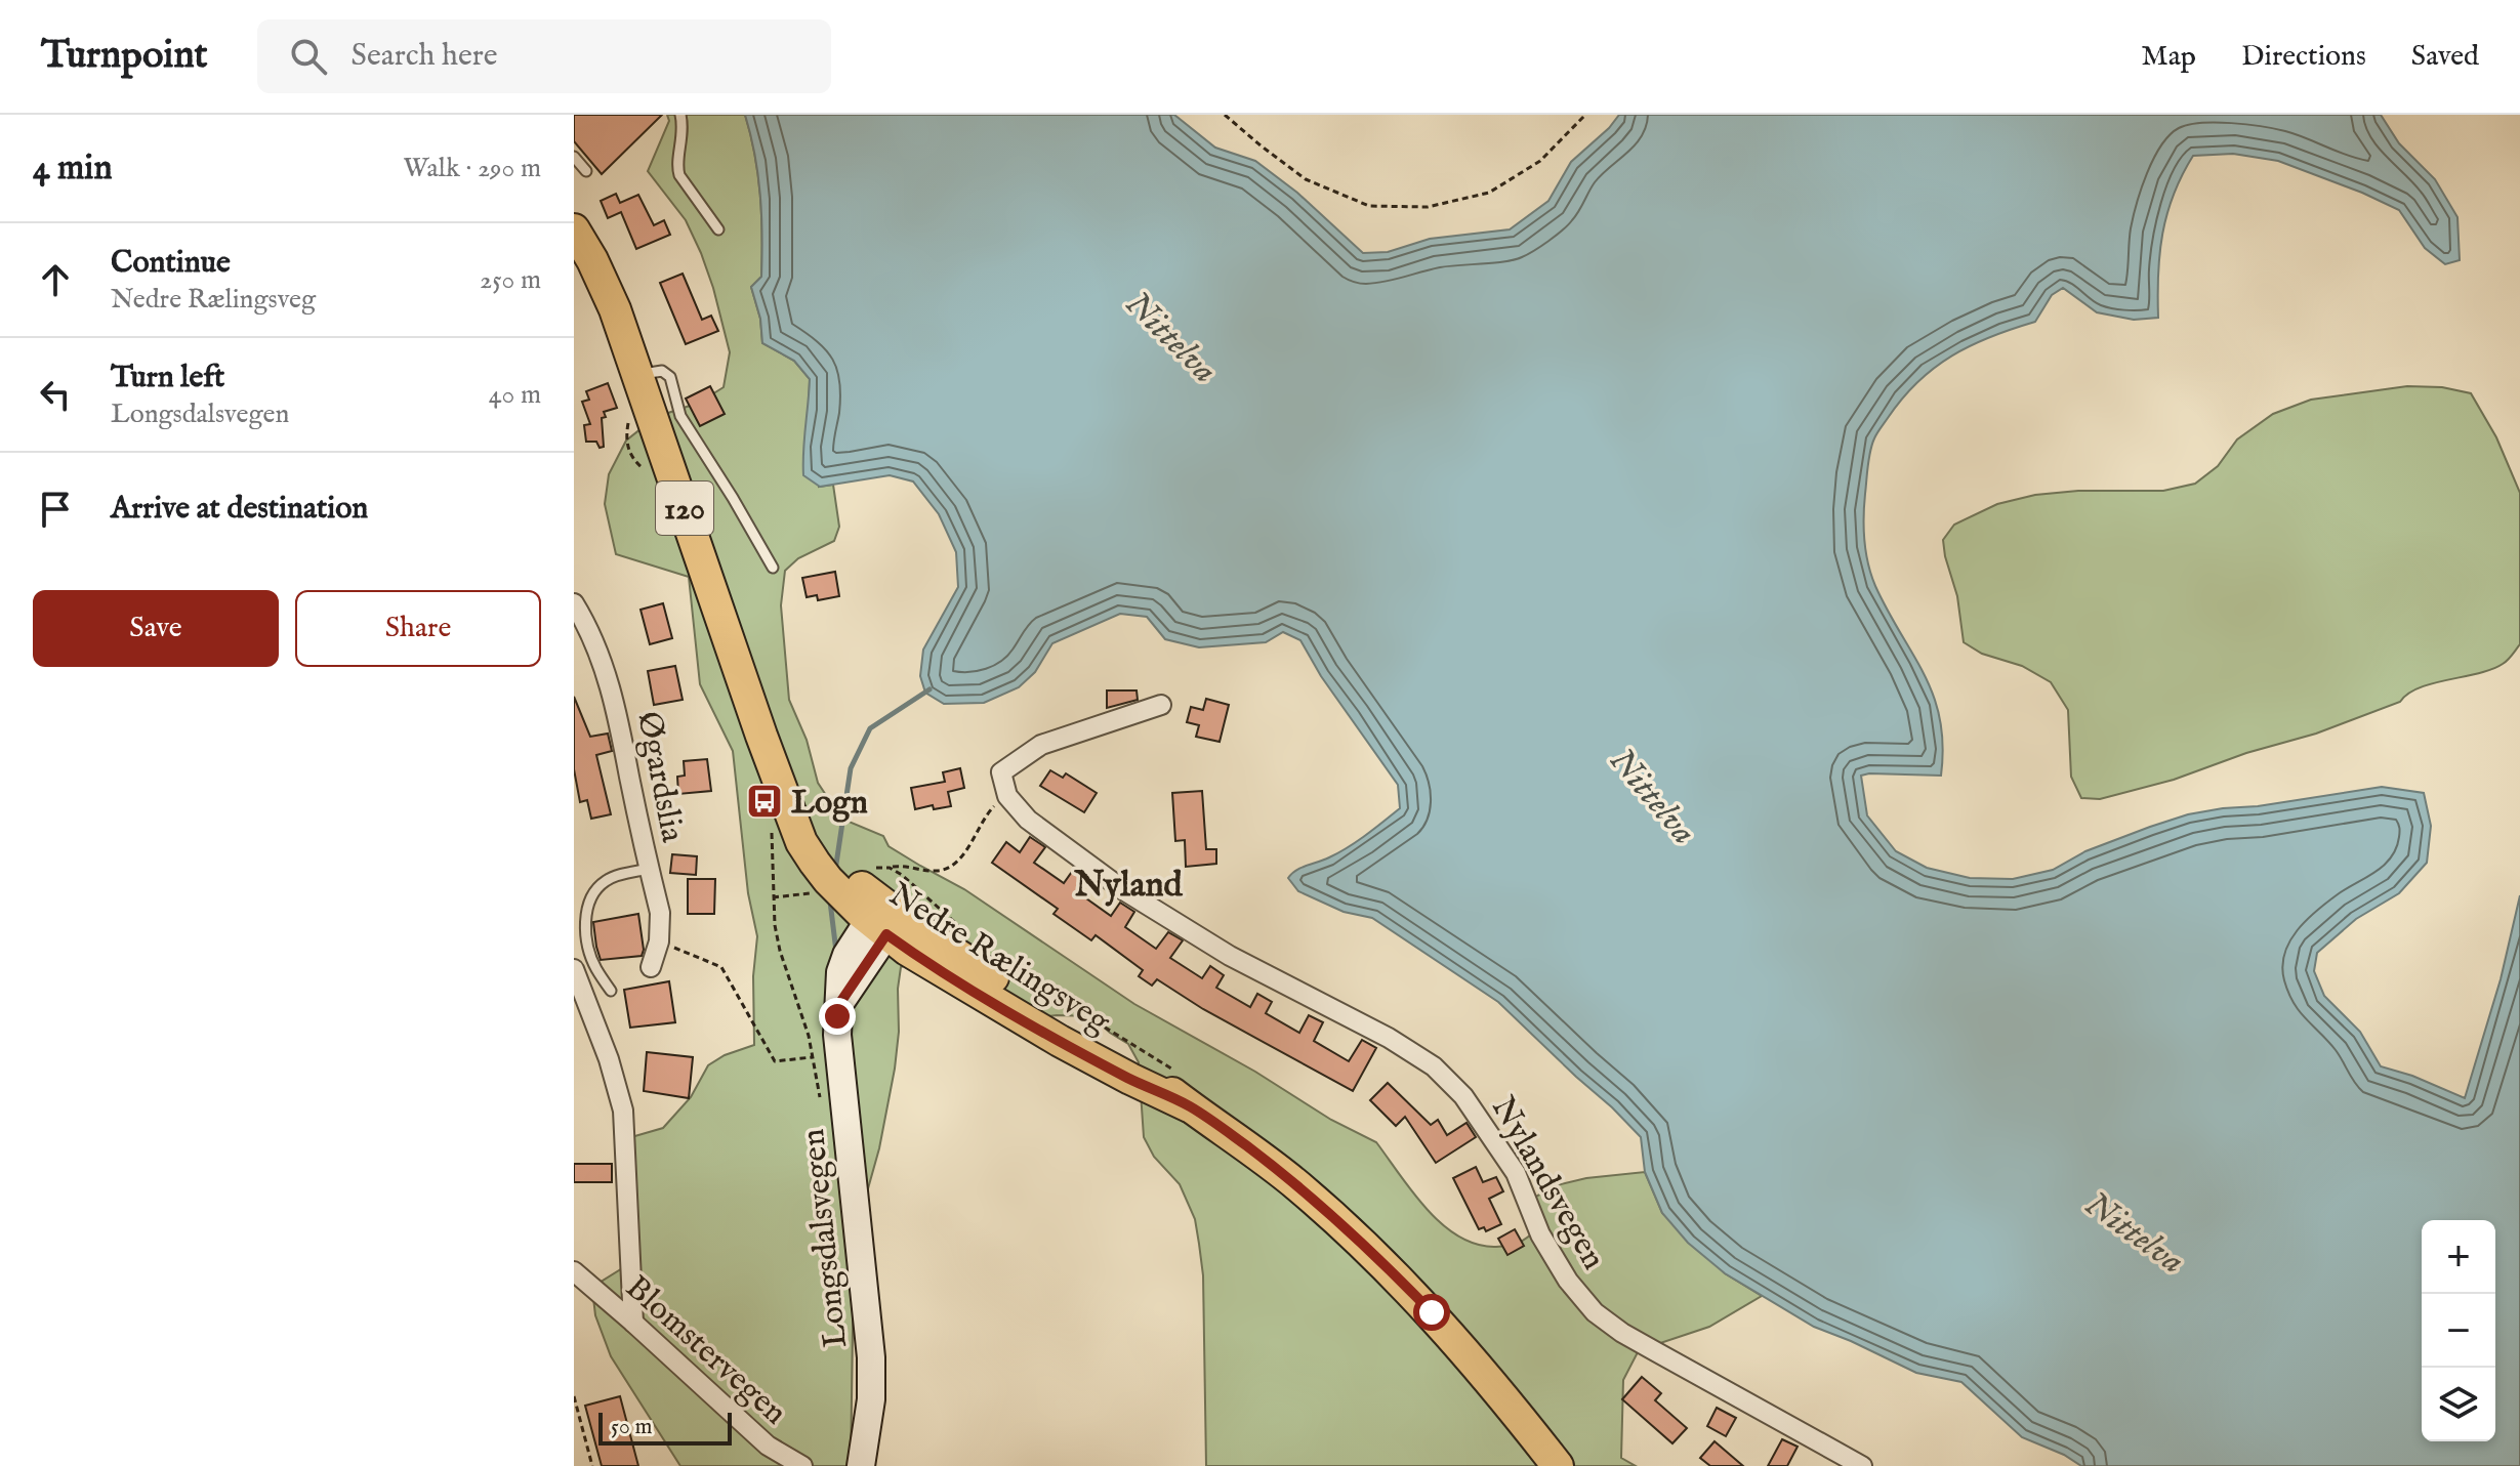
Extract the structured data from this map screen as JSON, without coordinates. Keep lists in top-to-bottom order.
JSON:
{
  "streets": {
    "main road": ["120", "Nedre Rælingsveg", "Longsdalsvegen"],
    "street": ["Øgardslia", "Nylandsvegen", "Blomstervegen"]
  },
  "crossings": [
    ["Nedre Rælingsveg", "Longsdalsvegen"]
  ],
  "districts": ["Nyland"],
  "water": ["Nittelva"],
  "places": {
    "bus stop": ["Logn"]
  },
  "scale_bar": "50 m",
  "page": {
    "header": "Turnpoint",
    "search": "Search here",
    "nav": ["Map", "Directions", "Saved"],
    "heading": ["4 min", "Walk · 290 m"],
    "list": [
      ["Continue", "Nedre Rælingsveg", "250 m"],
      ["Turn left", "Longsdalsvegen", "40 m"],
      "Arrive at destination"
    ],
    "buttons": ["Save", "Share"],
    "map_buttons": ["+", "−"],
    "scale": "50 m"
  }
}
